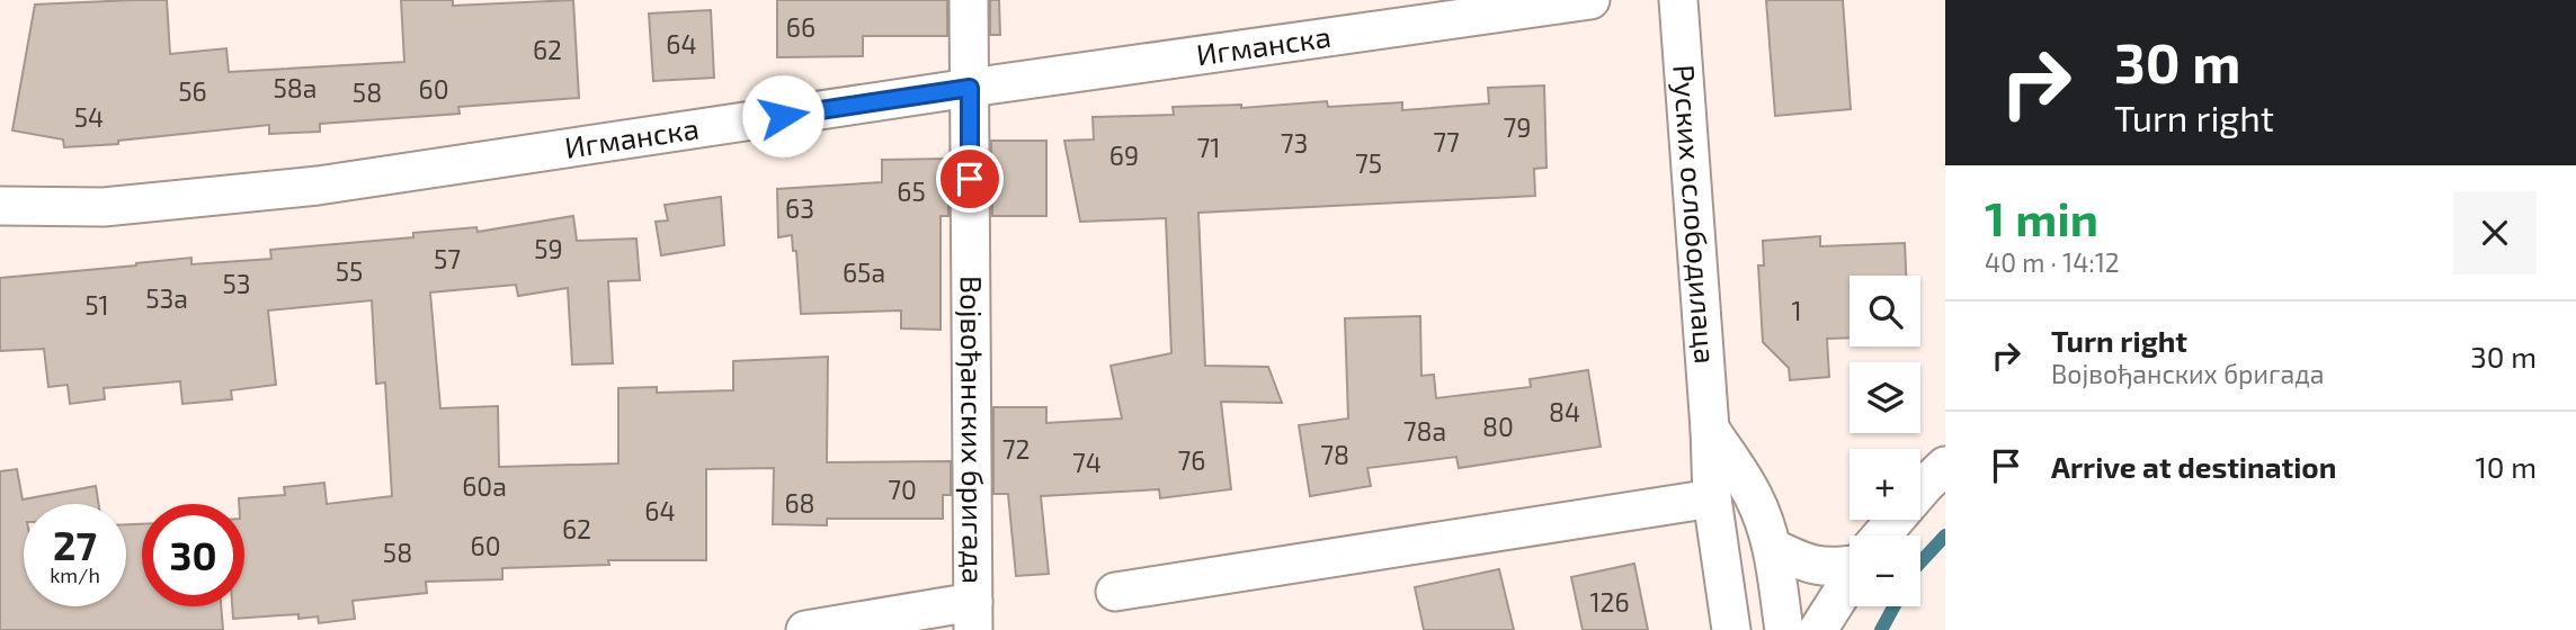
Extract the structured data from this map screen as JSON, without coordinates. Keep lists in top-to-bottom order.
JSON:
{
  "streets": {
    "street": ["Игманска", "Руских ослободилаца", "Војвођанских бригада"]
  },
  "crossings": [
    ["Игманска", "Војвођанских бригада"]
  ],
  "house_numbers": [
    "66",
    "64",
    "62",
    "58a",
    "60",
    "56",
    "58",
    "54",
    "79",
    "77",
    "73",
    "71",
    "69",
    "75",
    "65",
    "63",
    "59",
    "57",
    "55",
    "65a",
    "53",
    "53a",
    "51",
    "1",
    "84",
    "80",
    "78a",
    "72",
    "78",
    "76",
    "74",
    "60a",
    "70",
    "68",
    "64",
    "62",
    "60",
    "58",
    "126"
  ],
  "page": {
    "turn": ["30 m", "Turn right"],
    "heading": ["1 min", "40 m · 14:12"],
    "map_buttons": ["+", "−"],
    "list": [
      {
        "name": "Turn right",
        "note": "Војвођанских бригада",
        "value": "30 m"
      },
      {
        "name": "Arrive at destination",
        "value": "10 m"
      }
    ],
    "speed": "27 km/h",
    "limit": "30"
  }
}
